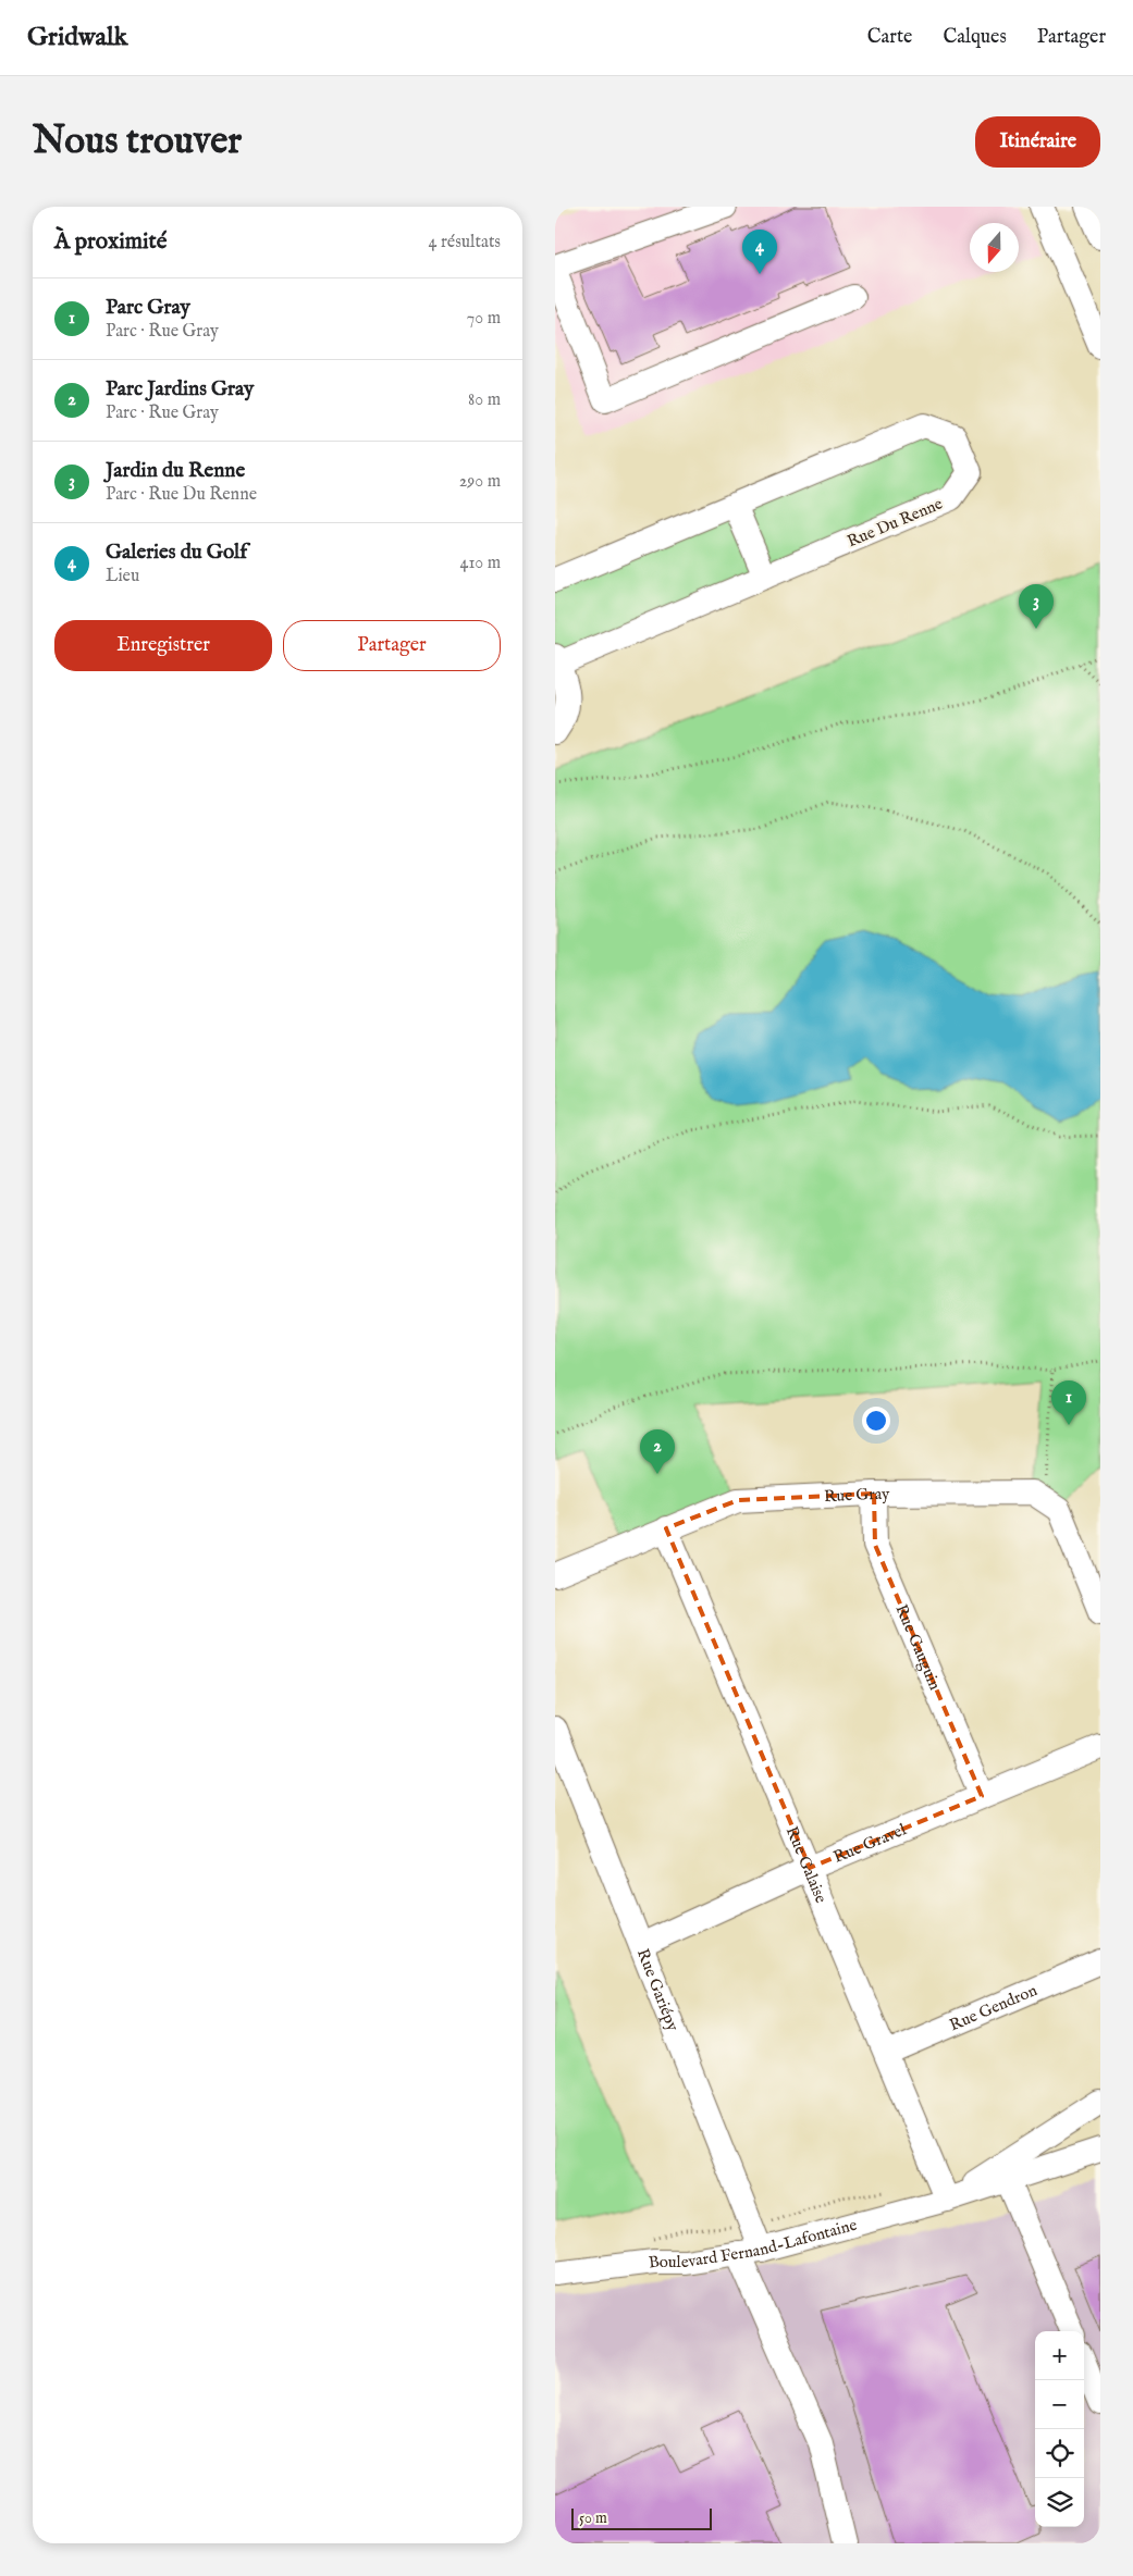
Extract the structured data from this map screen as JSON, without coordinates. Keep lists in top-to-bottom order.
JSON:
{
  "streets": {
    "street": [
      "Rue Du Renne",
      "Rue Gray",
      "Rue Gauguin",
      "Rue Gravel",
      "Rue Galaise",
      "Rue Gariépy",
      "Rue Gendron",
      "Boulevard Fernand-Lafontaine"
    ]
  },
  "crossings": [
    ["Rue Gray", "Rue Gauguin"],
    ["Rue Gray", "Rue Galaise"],
    ["Rue Gauguin", "Rue Gravel"],
    ["Rue Gravel", "Rue Galaise"],
    ["Rue Gravel", "Rue Gariépy"],
    ["Rue Galaise", "Rue Gendron"],
    ["Rue Galaise", "Boulevard Fernand-Lafontaine"],
    ["Rue Gariépy", "Boulevard Fernand-Lafontaine"]
  ],
  "scale_bar": "50 m",
  "north": "bottom",
  "page": {
    "header": "Gridwalk",
    "nav": ["Carte", "Calques", "Partager"],
    "buttons": [
      "Itinéraire",
      ["Enregistrer", "Partager"]
    ],
    "title": "Nous trouver",
    "heading": ["À proximité", "4 résultats"],
    "pins": [
      "4",
      "3",
      "1",
      "2"
    ],
    "list": [
      {
        "mark": "1",
        "name": "Parc Gray",
        "note": "Parc · Rue Gray",
        "value": "70 m"
      },
      {
        "mark": "2",
        "name": "Parc Jardins Gray",
        "note": "Parc · Rue Gray",
        "value": "80 m"
      },
      {
        "mark": "3",
        "name": "Jardin du Renne",
        "note": "Parc · Rue Du Renne",
        "value": "290 m"
      },
      {
        "mark": "4",
        "name": "Galeries du Golf",
        "note": "Lieu",
        "value": "410 m"
      }
    ],
    "map_buttons": ["+", "−"],
    "scale": "50 m"
  }
}
